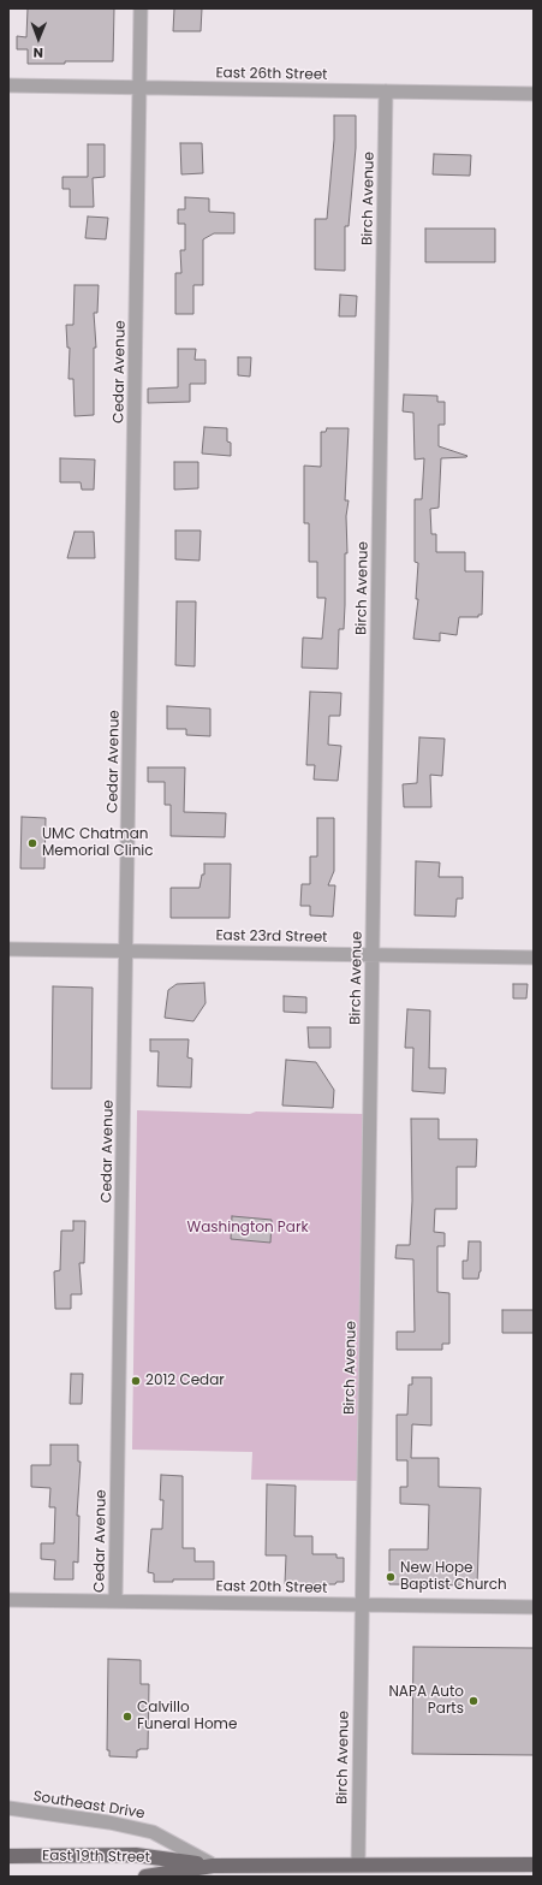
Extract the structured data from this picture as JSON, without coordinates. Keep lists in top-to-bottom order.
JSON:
{
  "streets": {
    "main road": ["East 19th Street"],
    "street": [
      "East 26th Street",
      "Birch Avenue",
      "Cedar Avenue",
      "East 23rd Street",
      "East 20th Street",
      "Southeast Drive"
    ]
  },
  "crossings": [
    ["East 26th Street", "Birch Avenue"],
    ["East 26th Street", "Cedar Avenue"],
    ["Birch Avenue", "East 23rd Street"],
    ["Birch Avenue", "East 20th Street"],
    ["Birch Avenue", "East 19th Street"],
    ["Cedar Avenue", "East 23rd Street"],
    ["Cedar Avenue", "East 20th Street"],
    ["Southeast Drive", "East 19th Street"]
  ],
  "parks": ["Washington Park"],
  "places": [
    "UMC Chatman Memorial Clinic",
    "2012 Cedar",
    "New Hope Baptist Church",
    "NAPA Auto Parts",
    "Calvillo Funeral Home"
  ],
  "north": "bottom"
}
